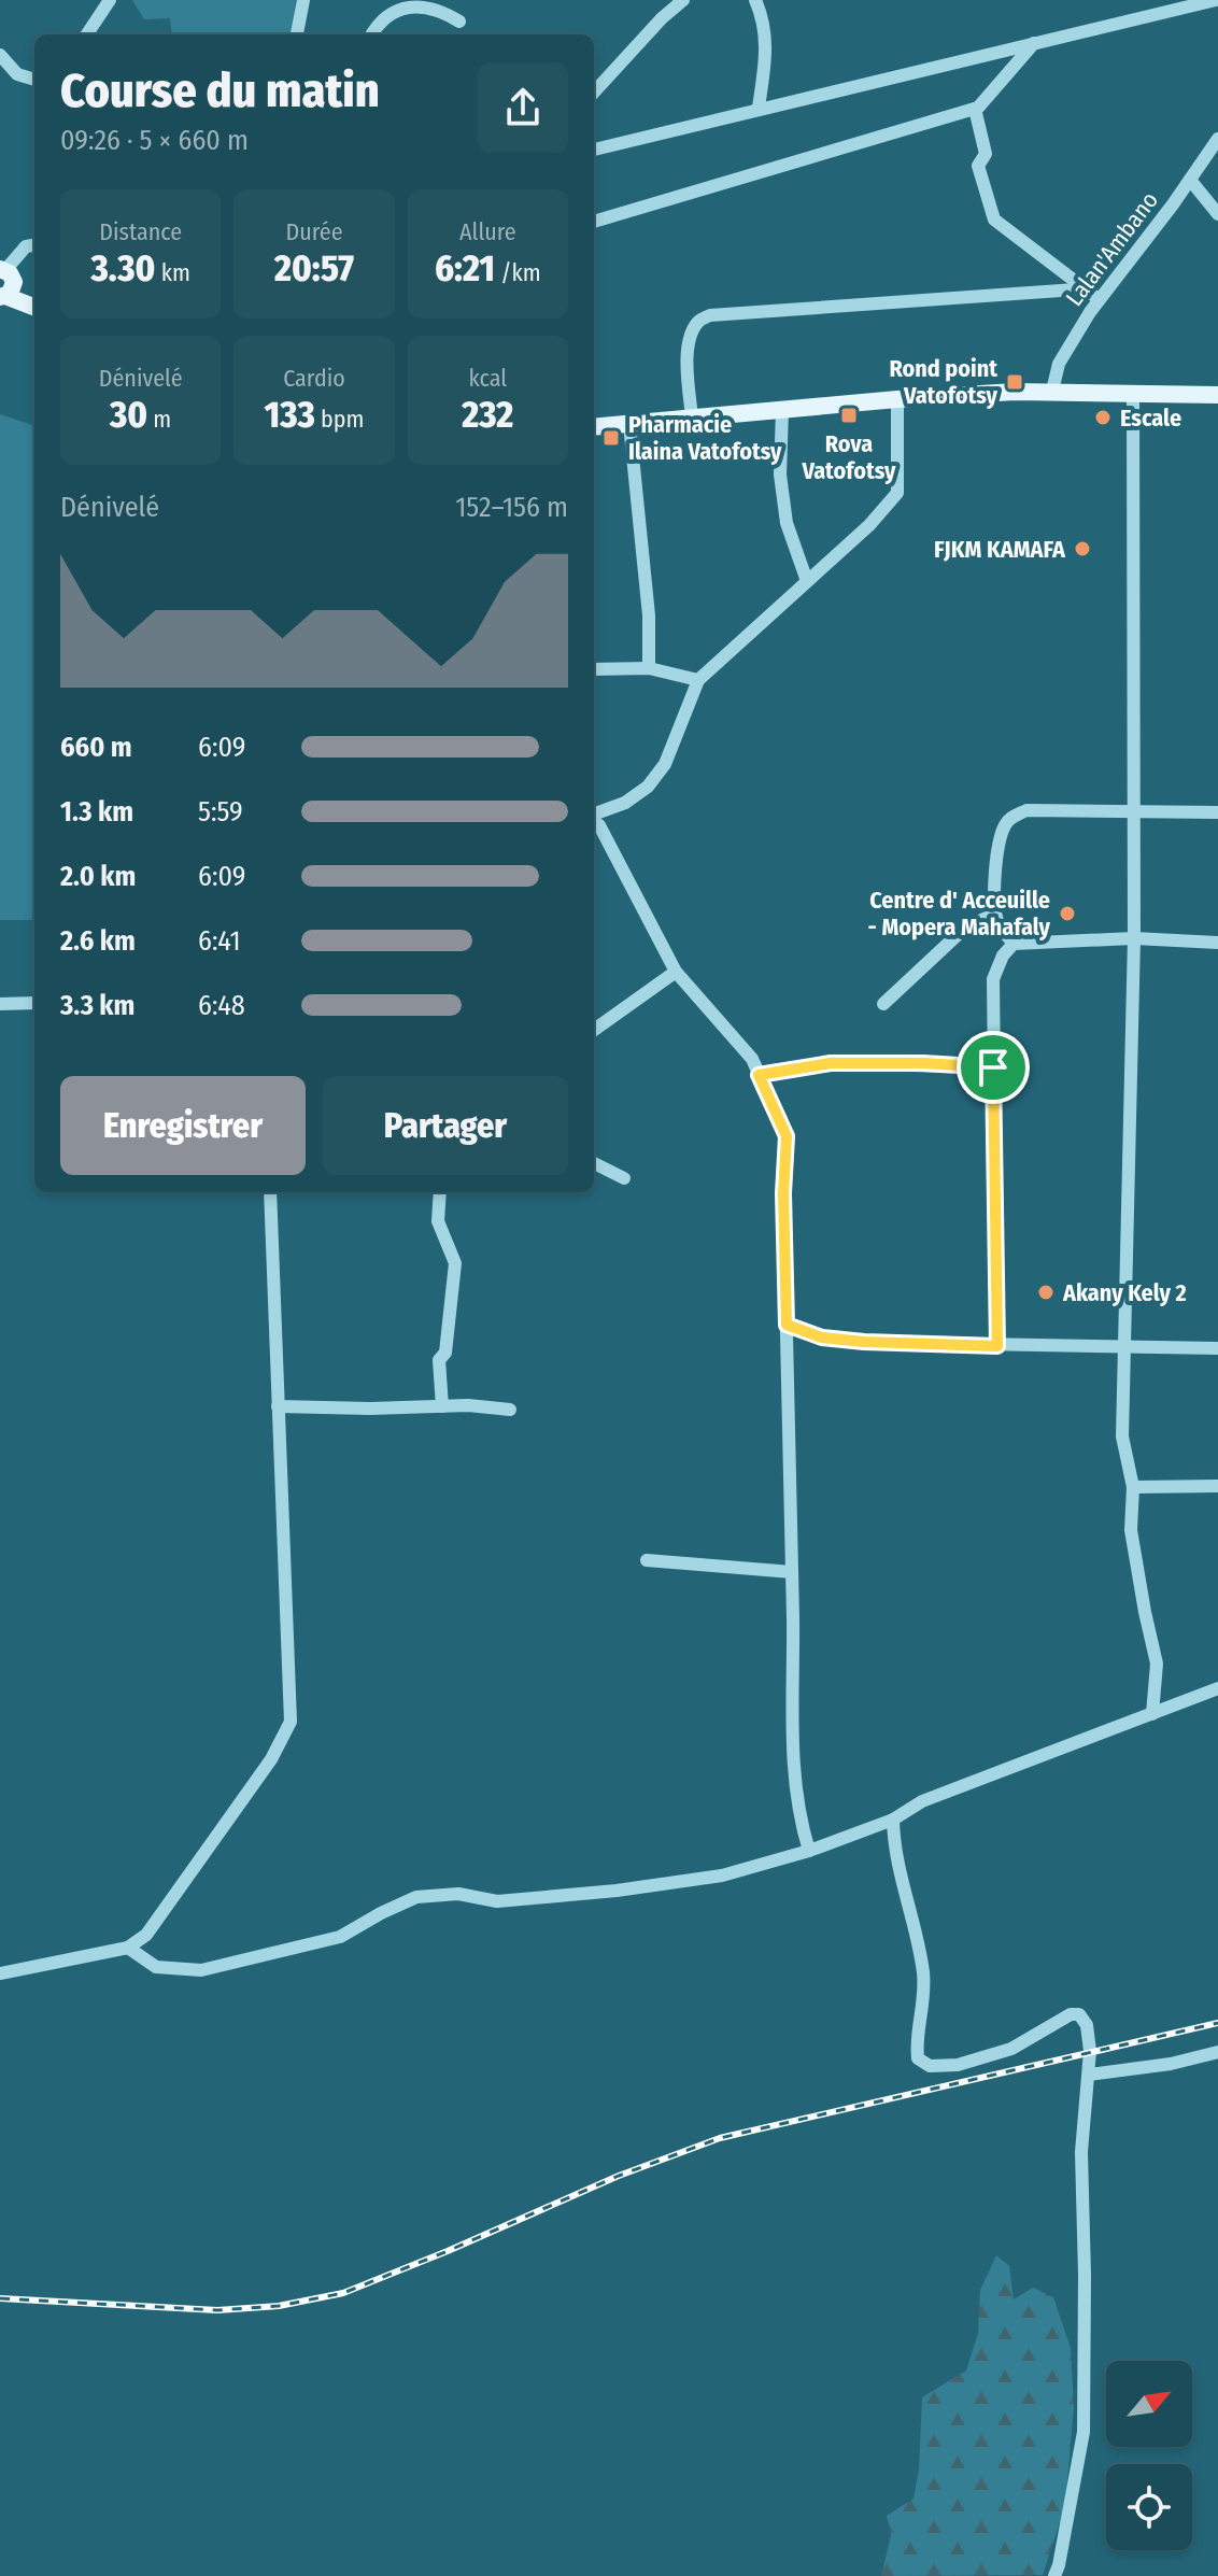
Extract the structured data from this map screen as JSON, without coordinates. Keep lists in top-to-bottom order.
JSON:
{
  "streets": {
    "street": ["Lalan'Ambano"]
  },
  "places": {
    "transit": ["Rond point Vatofotsy", "Rova Vatofotsy", "Pharmacie Ilaina Vatofotsy"],
    "other": [
      "Escale",
      "FJKM KAMAFA",
      "Centre d' Acceuille - Mopera Mahafaly",
      "Akany Kely 2"
    ]
  },
  "north": "top right",
  "page": {
    "heading": ["Course du matin", "09:26 · 5 × 660 m"],
    "stats": [
      ["Distance", "3.30 km"],
      ["Durée", "20:57"],
      ["Allure", "6:21 /km"],
      ["Dénivelé", "30 m"],
      ["Cardio", "133 bpm"],
      ["kcal", "232"]
    ],
    "chart": ["Dénivelé", "152–156 m"],
    "list": [
      {
        "name": "660 m",
        "note": "6:09"
      },
      {
        "name": "1.3 km",
        "note": "5:59"
      },
      {
        "name": "2.0 km",
        "note": "6:09"
      },
      {
        "name": "2.6 km",
        "note": "6:41"
      },
      {
        "name": "3.3 km",
        "note": "6:48"
      }
    ],
    "buttons": ["Enregistrer", "Partager"]
  }
}
